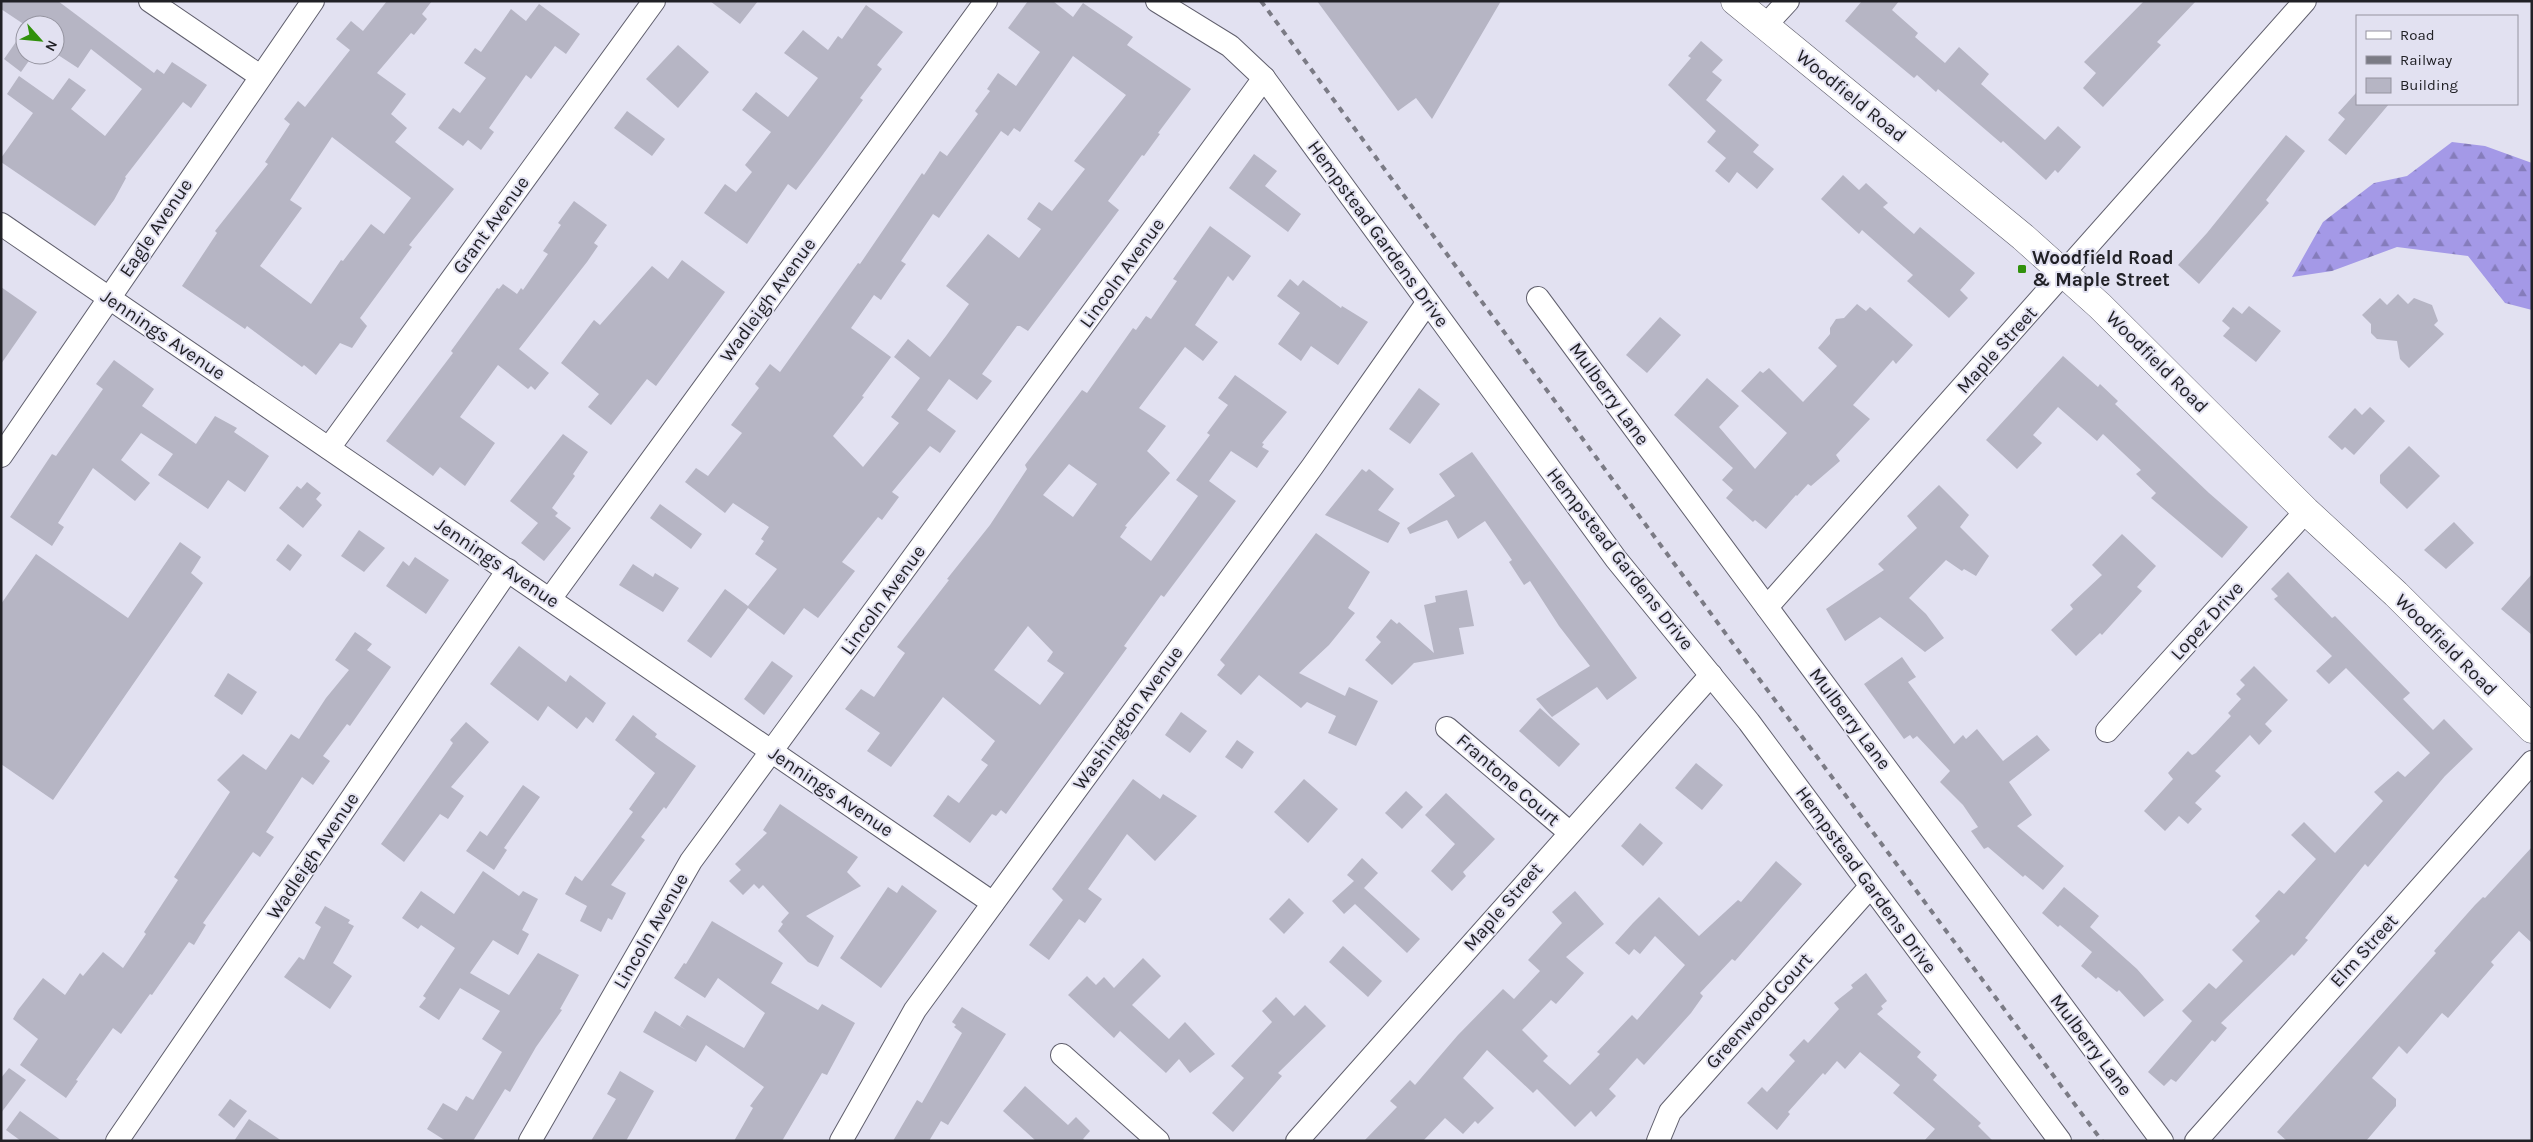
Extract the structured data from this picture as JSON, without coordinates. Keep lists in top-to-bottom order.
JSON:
{
  "streets": {
    "main road": ["Woodfield Road"],
    "street": [
      "Grant Avenue",
      "Eagle Avenue",
      "Hempstead Gardens Drive",
      "Lincoln Avenue",
      "Wadleigh Avenue",
      "Jennings Avenue",
      "Maple Street",
      "Mulberry Lane",
      "Lopez Drive",
      "Washington Avenue",
      "Frantone Court",
      "Elm Street",
      "Greenwood Court"
    ]
  },
  "crossings": [
    ["Woodfield Road", "Maple Street"],
    ["Woodfield Road", "Lopez Drive"],
    ["Grant Avenue", "Jennings Avenue"],
    ["Eagle Avenue", "Jennings Avenue"],
    ["Hempstead Gardens Drive", "Lincoln Avenue"],
    ["Hempstead Gardens Drive", "Maple Street"],
    ["Hempstead Gardens Drive", "Washington Avenue"],
    ["Hempstead Gardens Drive", "Greenwood Court"],
    ["Lincoln Avenue", "Jennings Avenue"],
    ["Wadleigh Avenue", "Jennings Avenue"],
    ["Jennings Avenue", "Washington Avenue"],
    ["Maple Street", "Mulberry Lane"],
    ["Maple Street", "Frantone Court"]
  ],
  "places": {
    "transit": ["Woodfield Road & Maple Street"]
  },
  "legend": ["Road", "Railway", "Building"],
  "north": "bottom right"
}
